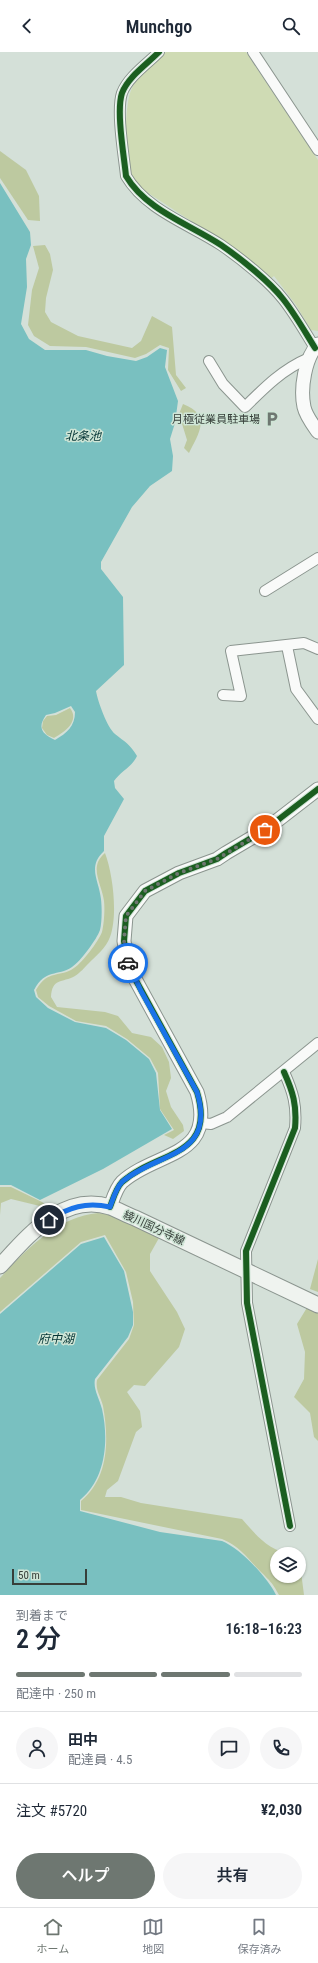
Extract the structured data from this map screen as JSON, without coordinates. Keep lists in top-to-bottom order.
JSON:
{
  "streets": {
    "main road": ["綾川国分寺線"]
  },
  "water": ["北条池", "府中湖"],
  "places": {
    "parking": ["月極従業員駐車場"]
  },
  "scale_bar": "50 m",
  "page": {
    "header": "Munchgo",
    "scale": "50 m",
    "heading": ["2 分", "到着まで", "16:18–16:23"],
    "panel": [
      "田中",
      "配達員 · 4.5",
      "注文 #5720",
      "¥2,030"
    ],
    "bar": "配達中 · 250 m",
    "buttons": ["ヘルプ", "共有"],
    "tabs": ["ホーム", "地図", "保存済み"]
  }
}
